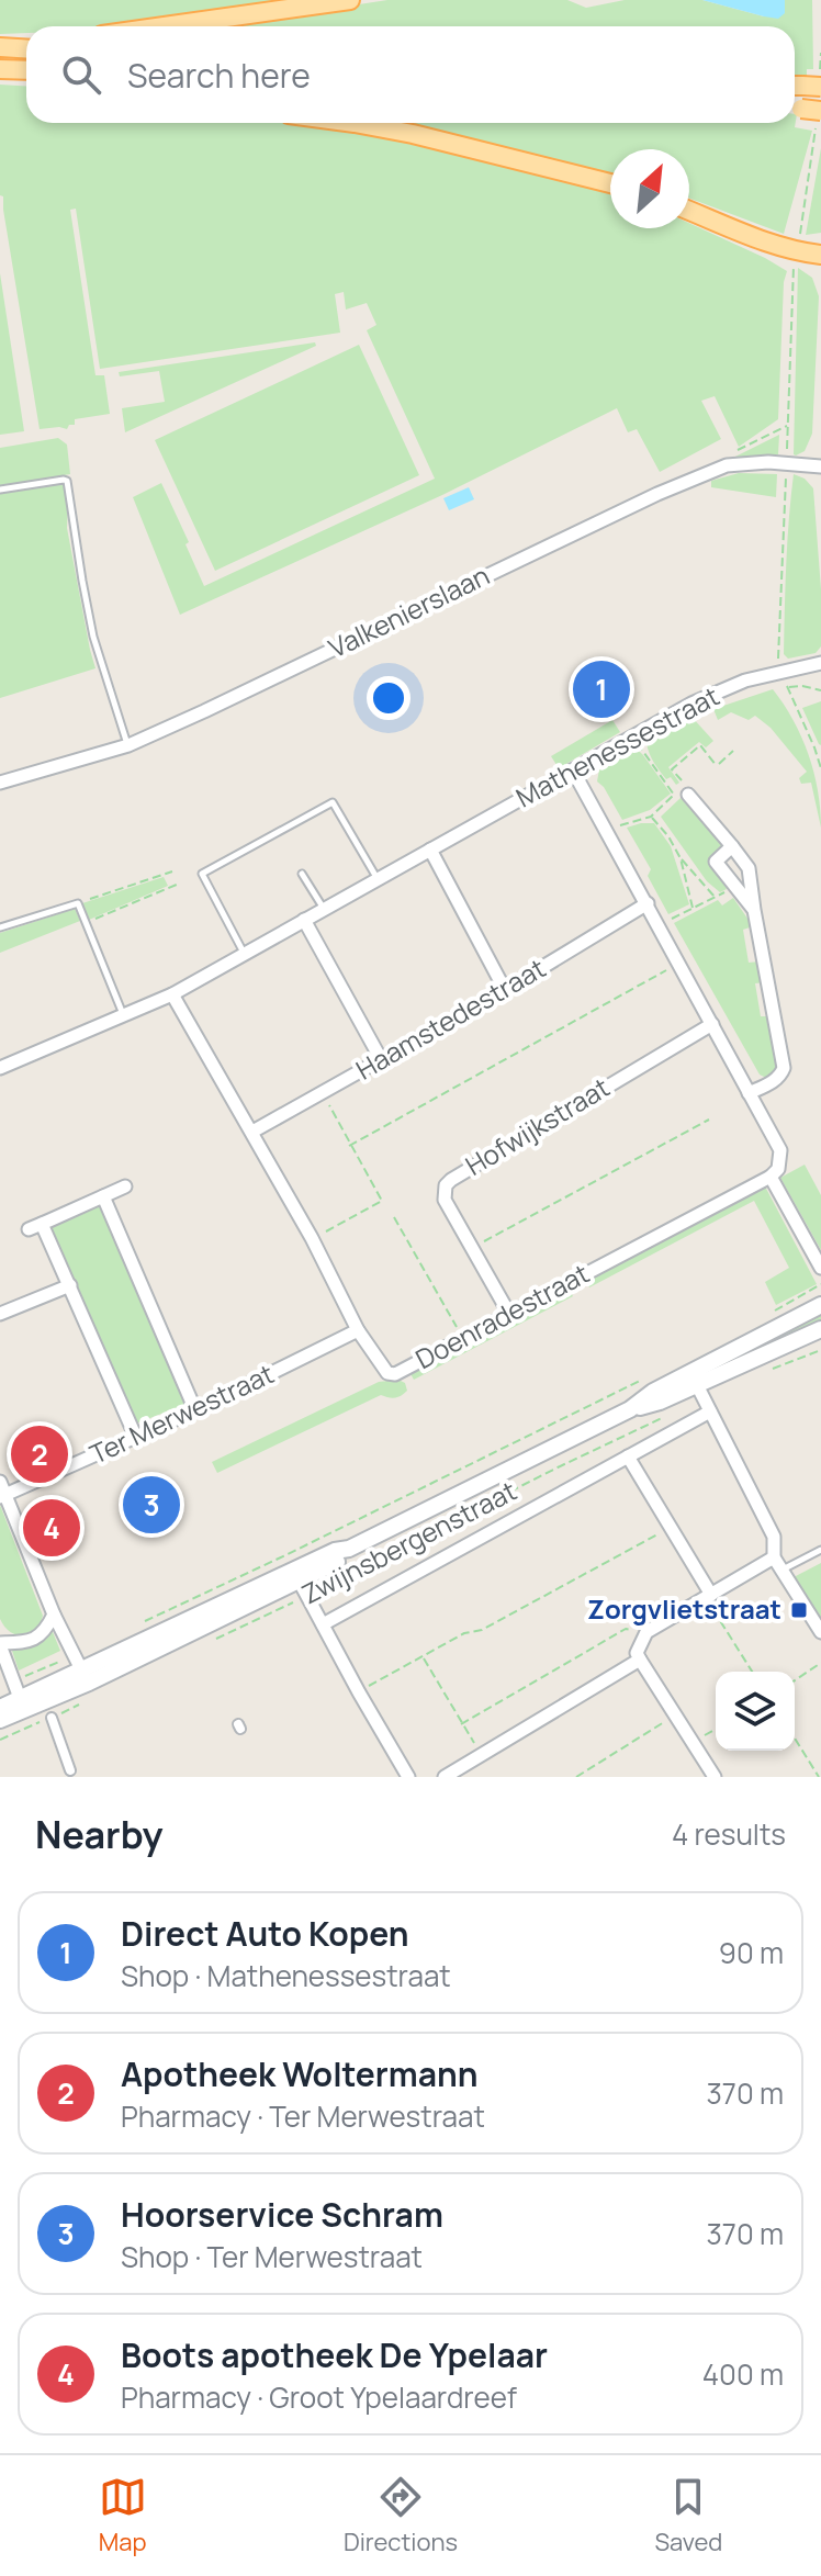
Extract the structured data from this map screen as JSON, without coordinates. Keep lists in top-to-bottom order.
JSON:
{
  "streets": {
    "street": [
      "Valkenierslaan",
      "Mathenessestraat",
      "Haamstedestraat",
      "Hofwijkstraat",
      "Doenradestraat",
      "Ter Merwestraat",
      "Zwijnsbergenstraat"
    ]
  },
  "crossings": [
    ["Mathenessestraat", "Doenradestraat"],
    ["Haamstedestraat", "Doenradestraat"],
    ["Hofwijkstraat", "Doenradestraat"],
    ["Doenradestraat", "Ter Merwestraat"]
  ],
  "places": {
    "transit": ["Zorgvlietstraat"]
  },
  "north": "top right",
  "page": {
    "search": "Search here",
    "pins": [
      "1",
      "2",
      "3",
      "4"
    ],
    "heading": ["Nearby", "4 results"],
    "list": [
      {
        "mark": "1",
        "name": "Direct Auto Kopen",
        "note": "Shop · Mathenessestraat",
        "value": "90 m"
      },
      {
        "mark": "2",
        "name": "Apotheek Woltermann",
        "note": "Pharmacy · Ter Merwestraat",
        "value": "370 m"
      },
      {
        "mark": "3",
        "name": "Hoorservice Schram",
        "note": "Shop · Ter Merwestraat",
        "value": "370 m"
      },
      {
        "mark": "4",
        "name": "Boots apotheek De Ypelaar",
        "note": "Pharmacy · Groot Ypelaardreef",
        "value": "400 m"
      }
    ],
    "nav": ["Map", "Directions", "Saved"]
  }
}
